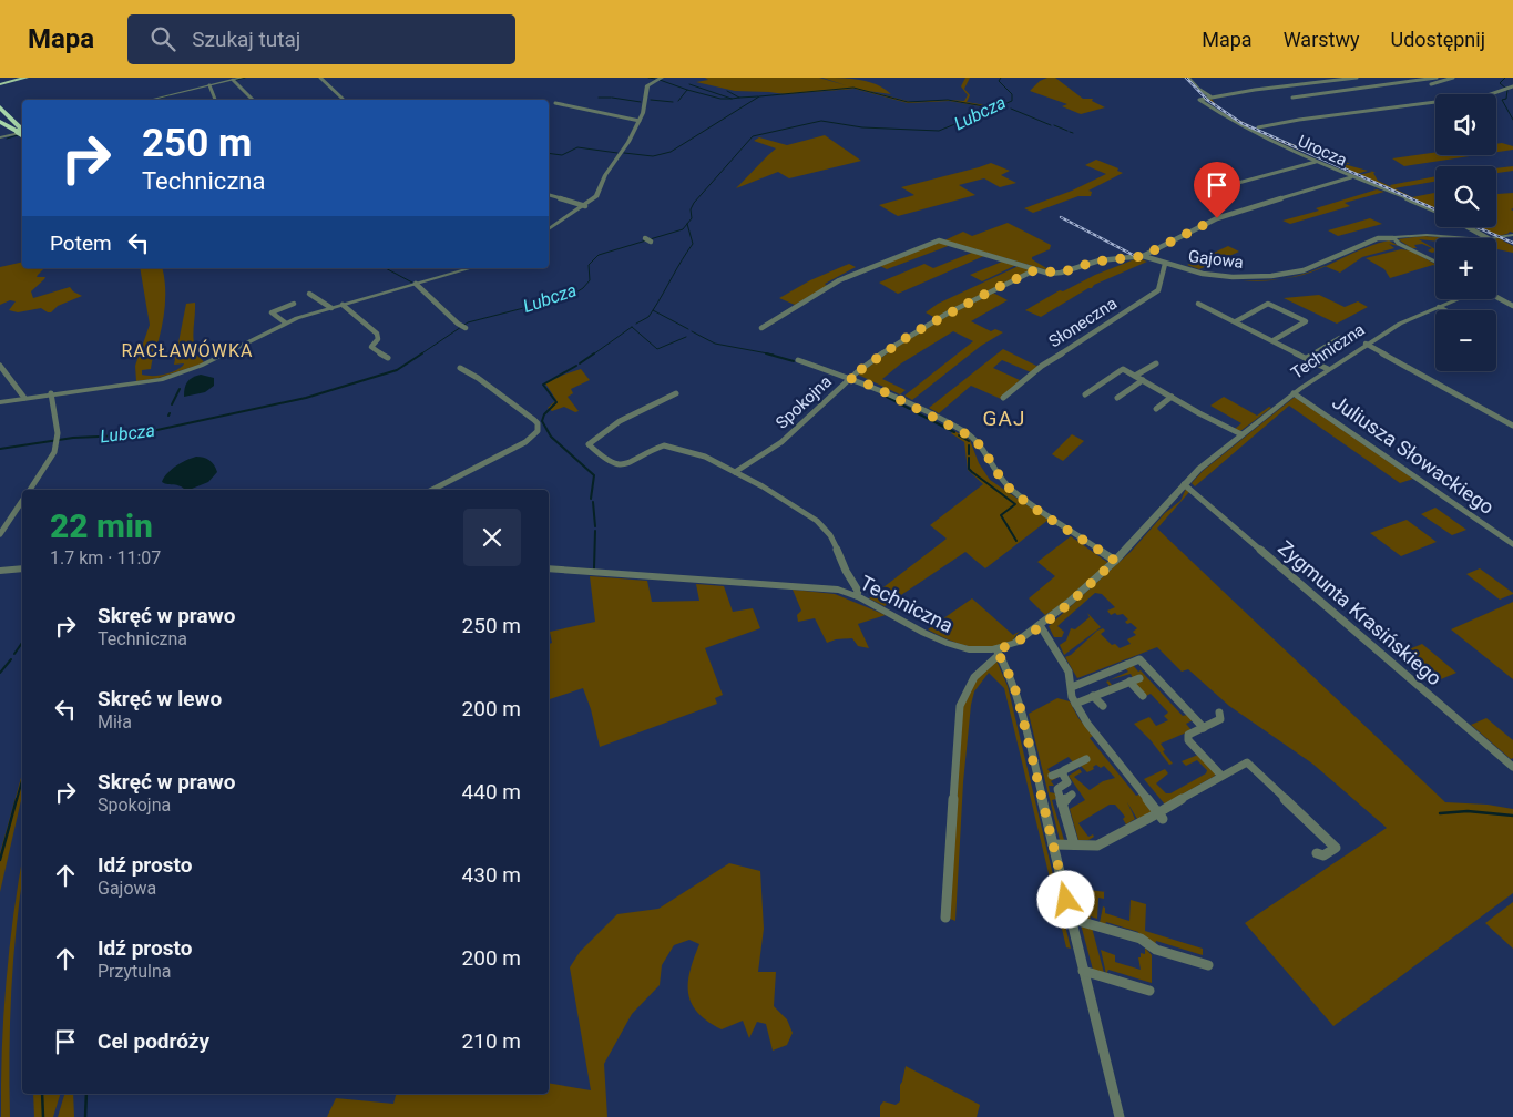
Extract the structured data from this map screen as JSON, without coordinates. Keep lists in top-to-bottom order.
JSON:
{
  "streets": {
    "street": [
      "Urocza",
      "Gajowa",
      "Słoneczna",
      "Techniczna",
      "Spokojna",
      "Juliusza Słowackiego",
      "Zygmunta Krasińskiego"
    ]
  },
  "crossings": [
    ["Gajowa", "Słoneczna"],
    ["Gajowa", "Spokojna"],
    ["Techniczna", "Juliusza Słowackiego"],
    ["Techniczna", "Zygmunta Krasińskiego"]
  ],
  "districts": ["RACŁAWÓWKA", "GAJ"],
  "water": ["Lubcza"],
  "page": {
    "header": "Mapa",
    "search": "Szukaj tutaj",
    "nav": ["Mapa", "Warstwy", "Udostępnij"],
    "map_buttons": ["+", "−"],
    "turn": ["250 m", "Techniczna"],
    "then": "Potem",
    "heading": ["22 min", "1.7 km · 11:07"],
    "list": [
      {
        "name": "Skręć w prawo",
        "note": "Techniczna",
        "value": "250 m"
      },
      {
        "name": "Skręć w lewo",
        "note": "Miła",
        "value": "200 m"
      },
      {
        "name": "Skręć w prawo",
        "note": "Spokojna",
        "value": "440 m"
      },
      {
        "name": "Idź prosto",
        "note": "Gajowa",
        "value": "430 m"
      },
      {
        "name": "Idź prosto",
        "note": "Przytulna",
        "value": "200 m"
      },
      {
        "name": "Cel podróży",
        "value": "210 m"
      }
    ]
  }
}
